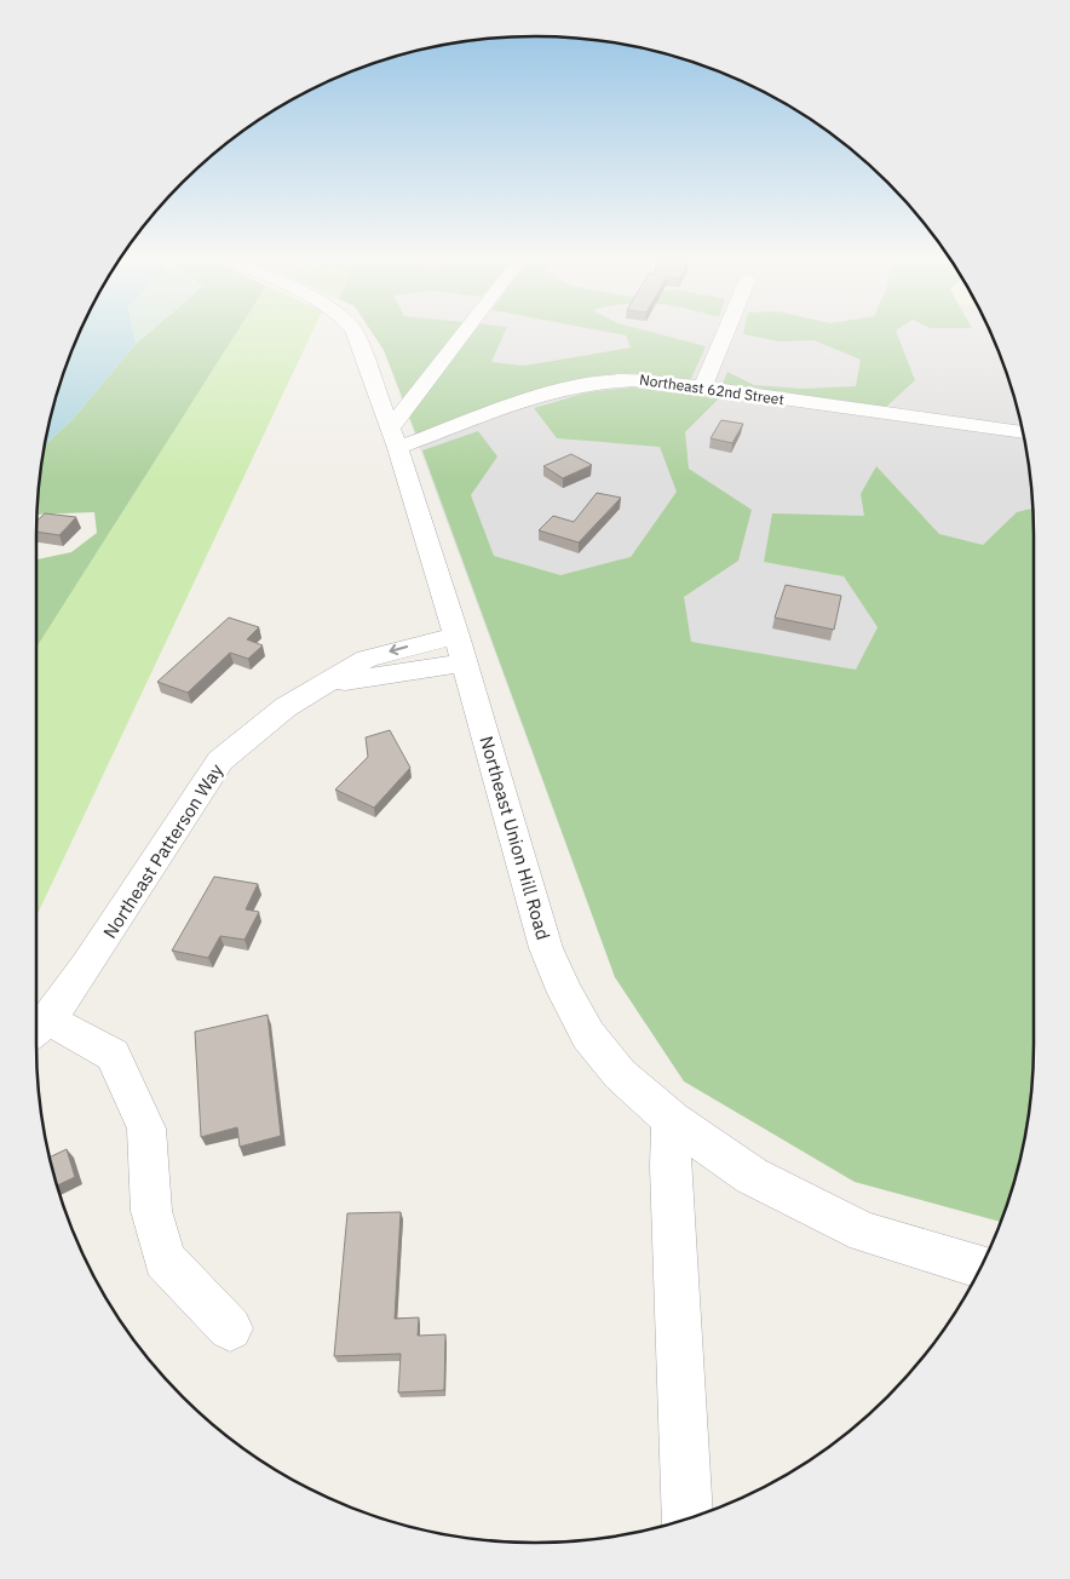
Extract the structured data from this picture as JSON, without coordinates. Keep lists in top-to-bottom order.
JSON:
{
  "streets": {
    "street": ["Northeast 62nd Street", "Northeast Union Hill Road", "Northeast Patterson Way"]
  },
  "crossings": [
    ["Northeast 62nd Street", "Northeast Union Hill Road"],
    ["Northeast Union Hill Road", "Northeast Patterson Way"]
  ]
}
